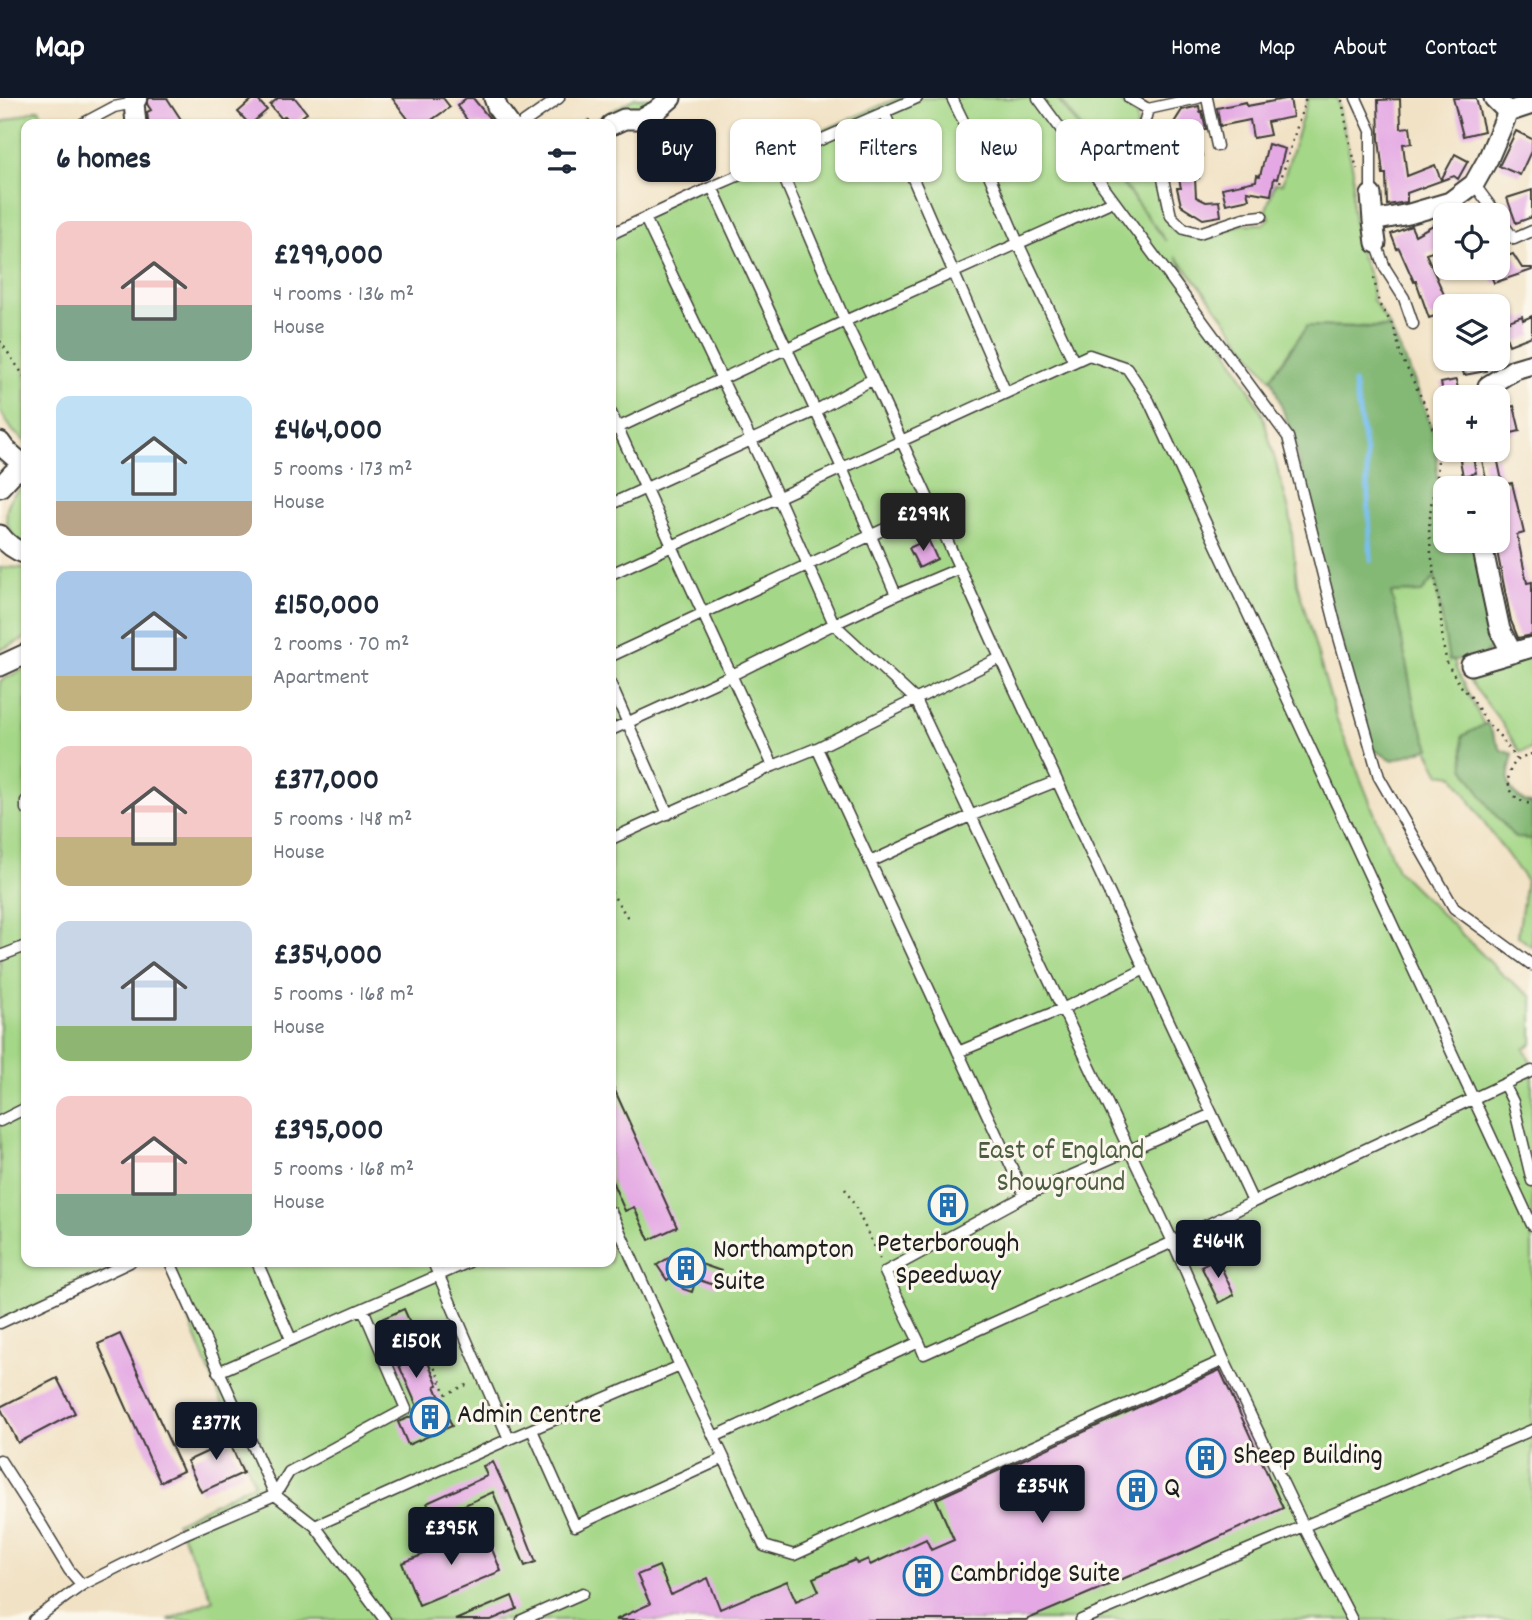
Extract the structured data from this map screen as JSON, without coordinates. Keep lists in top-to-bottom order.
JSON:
{
  "parks": ["East of England Showground"],
  "places": {
    "building": [
      "Peterborough Speedway",
      "Northampton Suite",
      "Admin Centre",
      "Sheep Building",
      "Q",
      "Cambridge Suite"
    ]
  },
  "page": {
    "header": "Map",
    "nav": [
      "Home",
      "Map",
      "About",
      "Contact"
    ],
    "chip": [
      "Buy",
      "Rent",
      "Filters",
      "New",
      "Apartment"
    ],
    "heading": "6 homes",
    "map_buttons": ["+", "−"],
    "list": [
      {
        "name": "£299,000",
        "note": "4 rooms · 136 m² · House"
      },
      {
        "name": "£464,000",
        "note": "5 rooms · 173 m² · House"
      },
      {
        "name": "£150,000",
        "note": "2 rooms · 70 m² · Apartment"
      },
      {
        "name": "£377,000",
        "note": "5 rooms · 148 m² · House"
      },
      {
        "name": "£354,000",
        "note": "5 rooms · 168 m² · House"
      },
      {
        "name": "£395,000",
        "note": "5 rooms · 168 m² · House"
      }
    ],
    "price": [
      "£299K",
      "£464K",
      "£150K",
      "£377K",
      "£354K",
      "£395K"
    ]
  }
}
